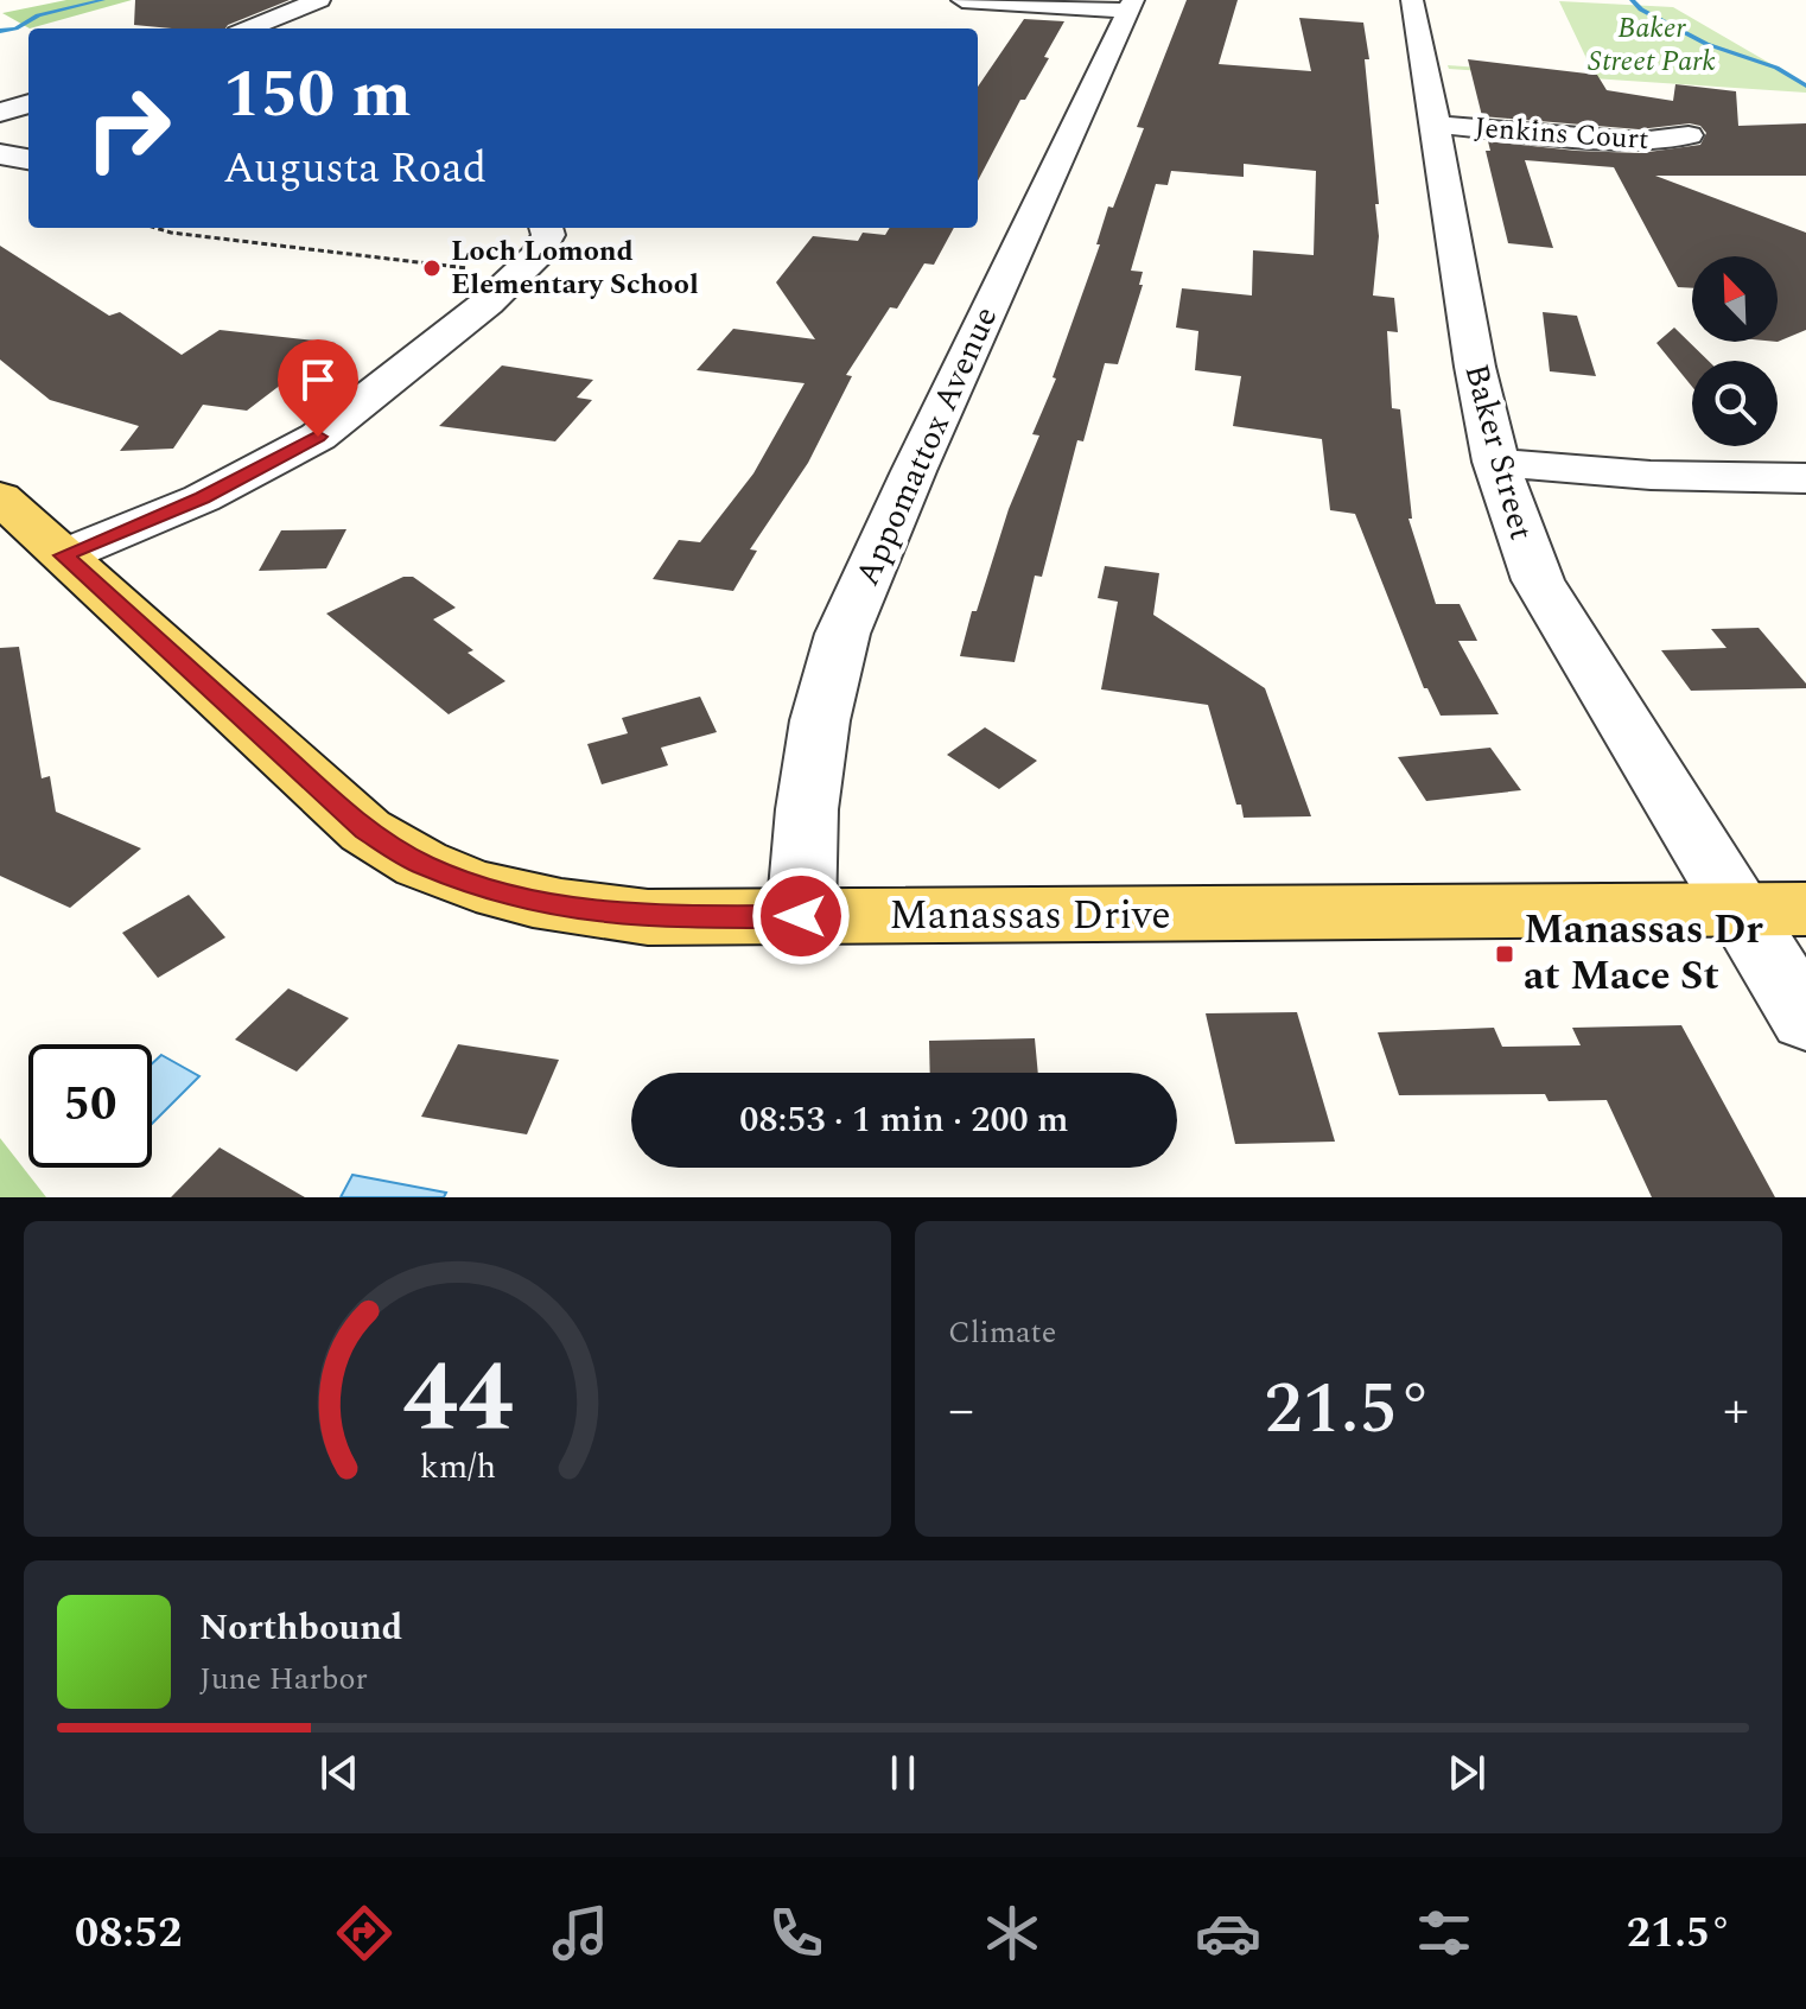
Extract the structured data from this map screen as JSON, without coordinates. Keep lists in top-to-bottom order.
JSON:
{
  "streets": {
    "main road": ["Manassas Drive"],
    "street": ["Jenkins Court", "Appomattox Avenue", "Baker Street"]
  },
  "crossings": [
    ["Jenkins Court", "Baker Street"],
    ["Appomattox Avenue", "Manassas Drive"],
    ["Baker Street", "Manassas Drive"]
  ],
  "parks": ["Baker Street Park"],
  "places": {
    "other": ["Loch Lomond Elementary School"],
    "transit": ["Manassas Dr at Mace St"]
  },
  "north": "top left",
  "page": {
    "turn": ["150 m", "Augusta Road"],
    "limit": "50",
    "trip": "08:53 · 1 min · 200 m",
    "tile": "Climate",
    "heat": ["−", "21.5°", "+"],
    "song": ["Northbound", "June Harbor"],
    "tabs": ["08:52", "21.5°"],
    "gauge": ["44", "km/h"]
  }
}
